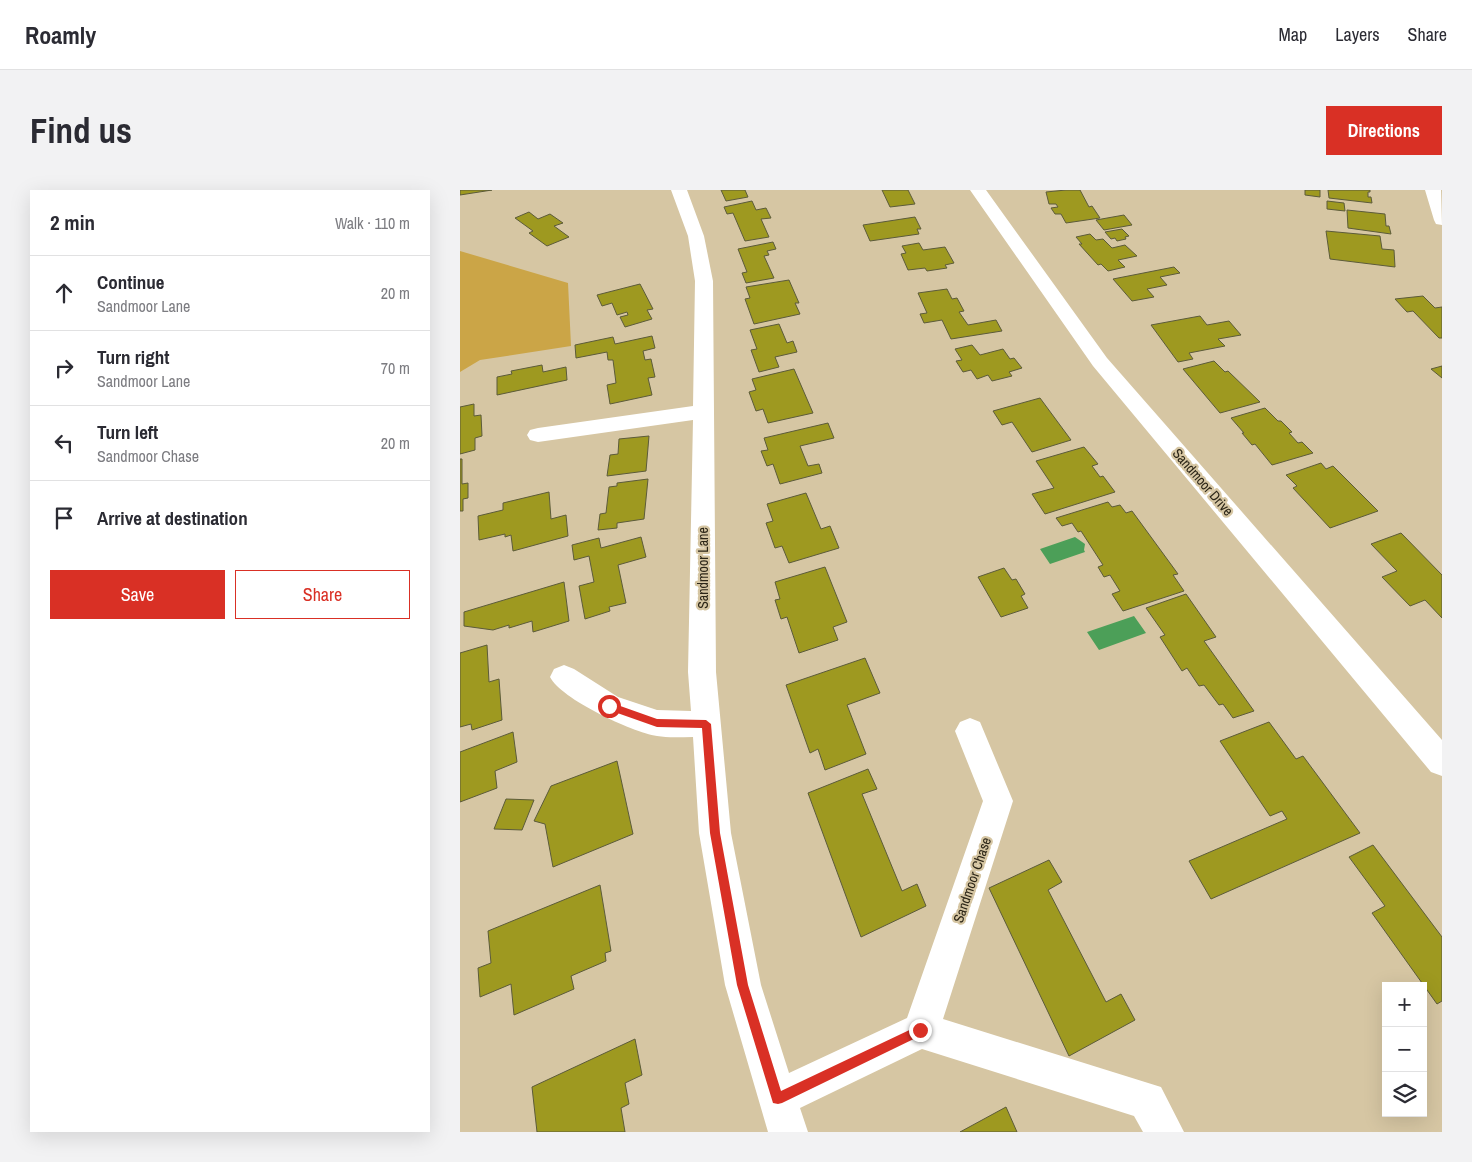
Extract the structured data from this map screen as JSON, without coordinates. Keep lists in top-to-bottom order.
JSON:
{
  "streets": {
    "street": ["Sandmoor Drive", "Sandmoor Lane", "Sandmoor Chase"]
  },
  "page": {
    "header": "Roamly",
    "nav": ["Map", "Layers", "Share"],
    "buttons": [
      "Directions",
      ["Save", "Share"]
    ],
    "title": "Find us",
    "heading": ["2 min", "Walk · 110 m"],
    "list": [
      ["Continue", "Sandmoor Lane", "20 m"],
      ["Turn right", "Sandmoor Lane", "70 m"],
      ["Turn left", "Sandmoor Chase", "20 m"],
      "Arrive at destination"
    ],
    "map_buttons": ["+", "−"]
  }
}
